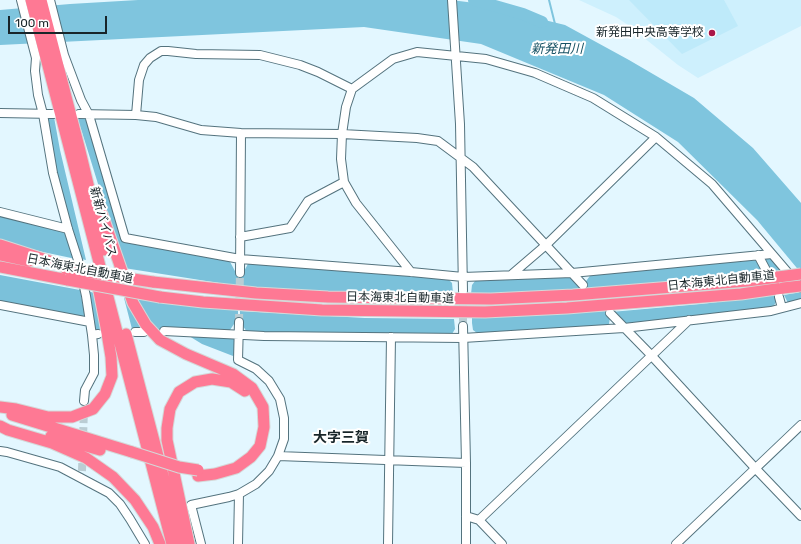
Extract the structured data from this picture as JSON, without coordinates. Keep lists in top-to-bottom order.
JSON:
{
  "streets": {
    "highway": ["新新バイパス", "日本海東北自動車道"]
  },
  "districts": ["大字三賀"],
  "water": ["新発田川"],
  "places": ["新発田中央高等学校"],
  "scale_bar": "100 m"
}
